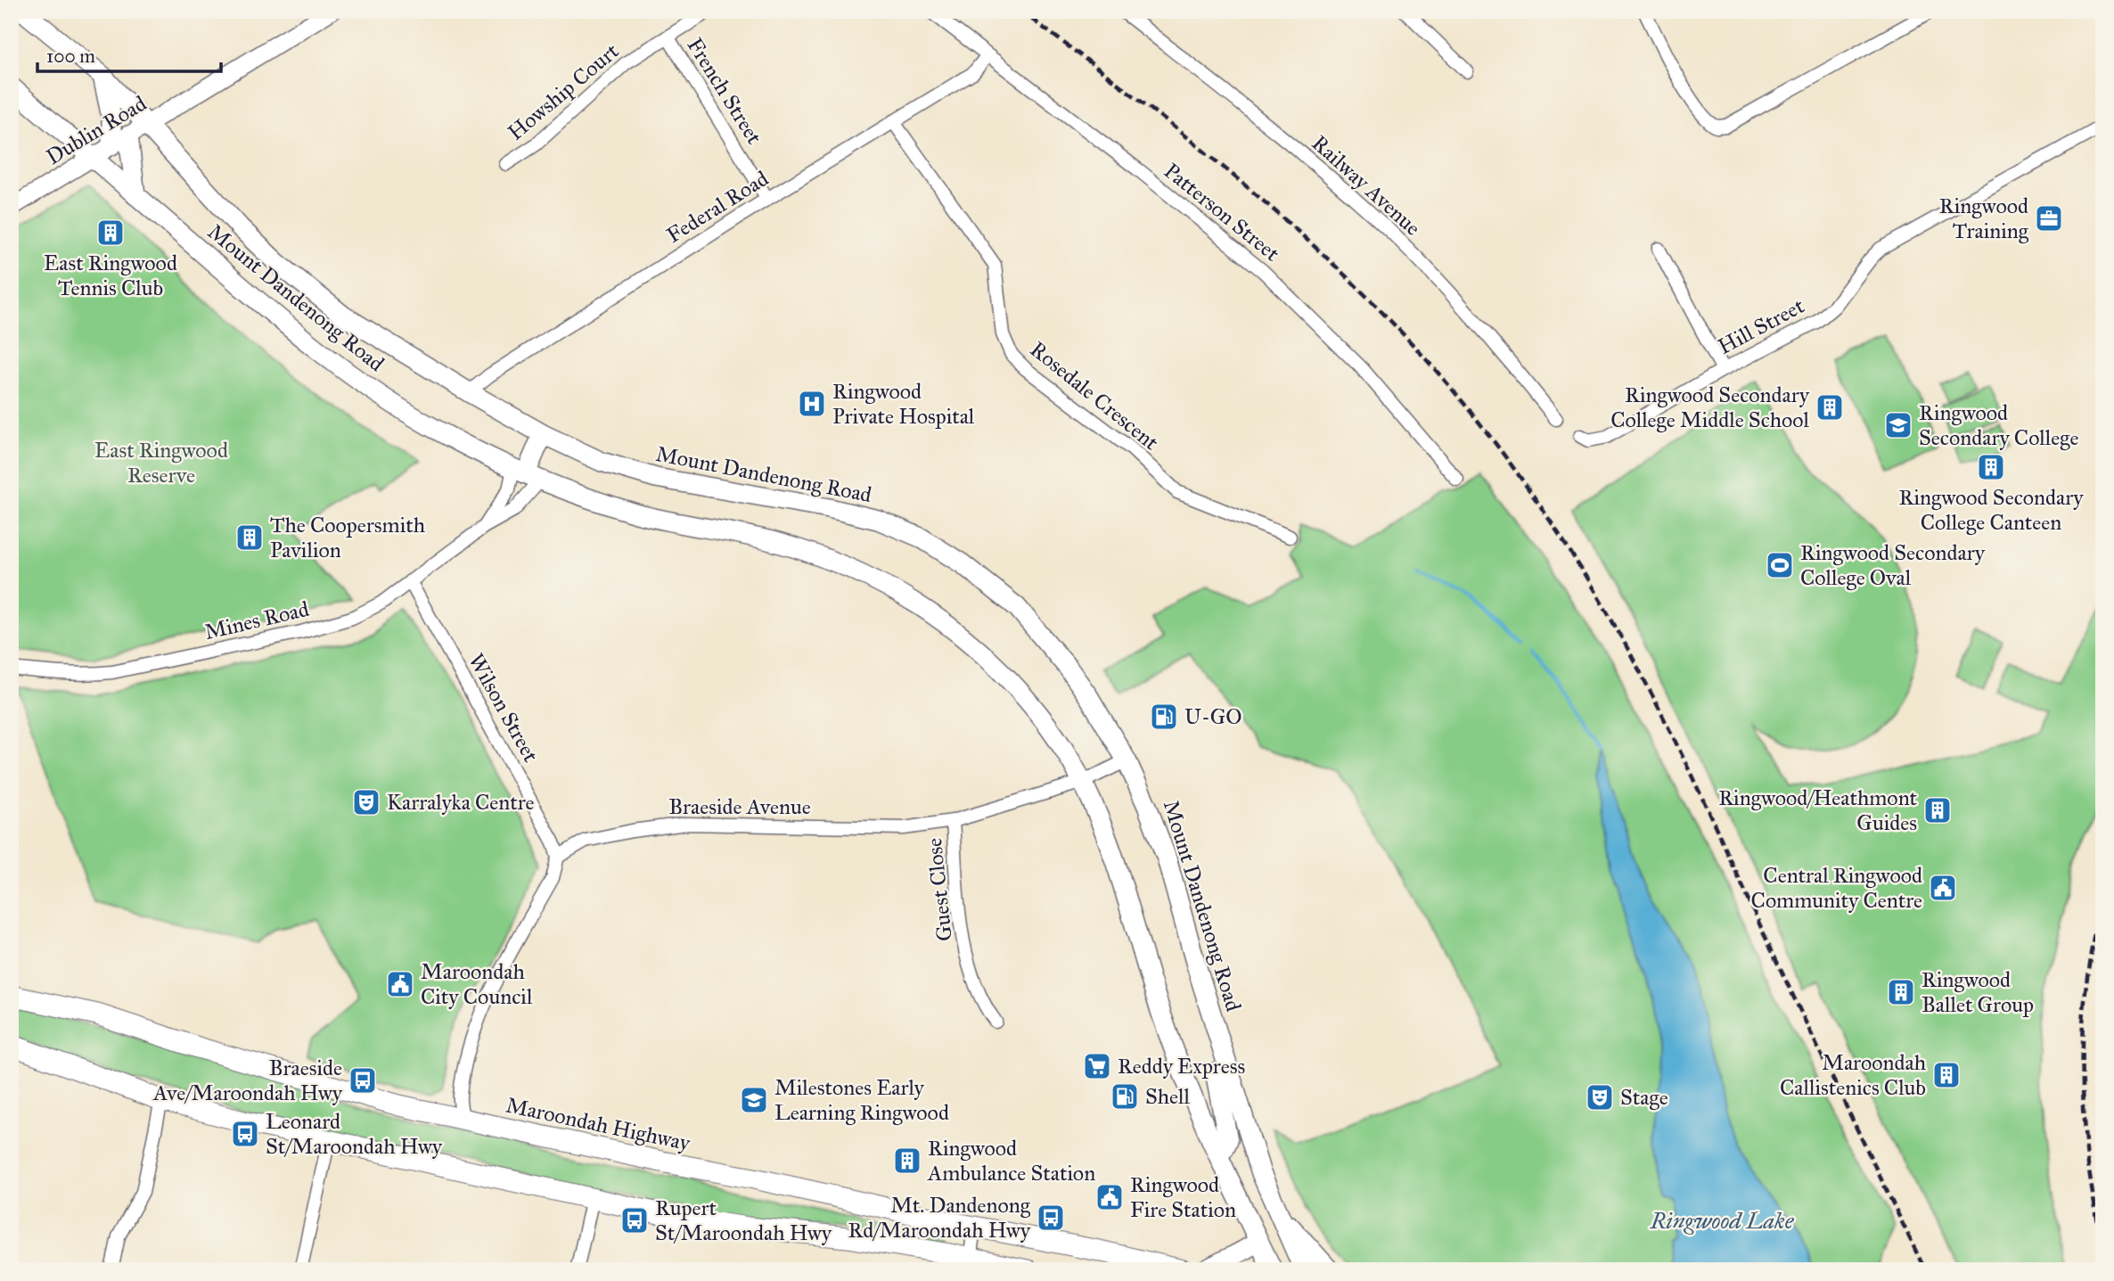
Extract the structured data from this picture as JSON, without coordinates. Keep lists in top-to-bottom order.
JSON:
{
  "streets": {
    "highway": ["Maroondah Highway"],
    "main road": ["Dublin Road", "Mount Dandenong Road"],
    "street": [
      "French Street",
      "Howship Court",
      "Railway Avenue",
      "Federal Road",
      "Patterson Street",
      "Hill Street",
      "Rosedale Crescent",
      "Mines Road",
      "Wilson Street",
      "Braeside Avenue",
      "Guest Close"
    ]
  },
  "crossings": [
    ["French Street", "Howship Court"],
    ["French Street", "Federal Road"],
    ["Dublin Road", "Mount Dandenong Road"],
    ["Federal Road", "Patterson Street"],
    ["Federal Road", "Mount Dandenong Road"],
    ["Federal Road", "Rosedale Crescent"],
    ["Mount Dandenong Road", "Mines Road"],
    ["Mount Dandenong Road", "Braeside Avenue"],
    ["Mines Road", "Wilson Street"],
    ["Wilson Street", "Braeside Avenue"],
    ["Braeside Avenue", "Guest Close"]
  ],
  "water": ["Ringwood Lake"],
  "parks": ["East Ringwood Reserve"],
  "places": {
    "office": ["Ringwood Training"],
    "building": [
      "East Ringwood Tennis Club",
      "Ringwood Secondary College Middle School",
      "Ringwood Secondary College Canteen",
      "The Coopersmith Pavilion",
      "Ringwood/Heathmont Guides",
      "Ringwood Ballet Group",
      "Maroondah Callistenics Club",
      "Ringwood Ambulance Station"
    ],
    "hospital": ["Ringwood Private Hospital"],
    "school or university": ["Ringwood Secondary College", "Milestones Early Learning Ringwood"],
    "sports": ["Ringwood Secondary College Oval"],
    "fuel station": ["U-GO", "Shell"],
    "theatre": ["Karralyka Centre", "Stage"],
    "public building": ["Central Ringwood Community Centre", "Maroondah City Council", "Ringwood Fire Station"],
    "supermarket": ["Reddy Express"],
    "bus stop": [
      "Braeside Ave/Maroondah Hwy",
      "Leonard St/Maroondah Hwy",
      "Mt. Dandenong Rd/Maroondah Hwy",
      "Rupert St/Maroondah Hwy"
    ]
  },
  "scale_bar": "100 m"
}
